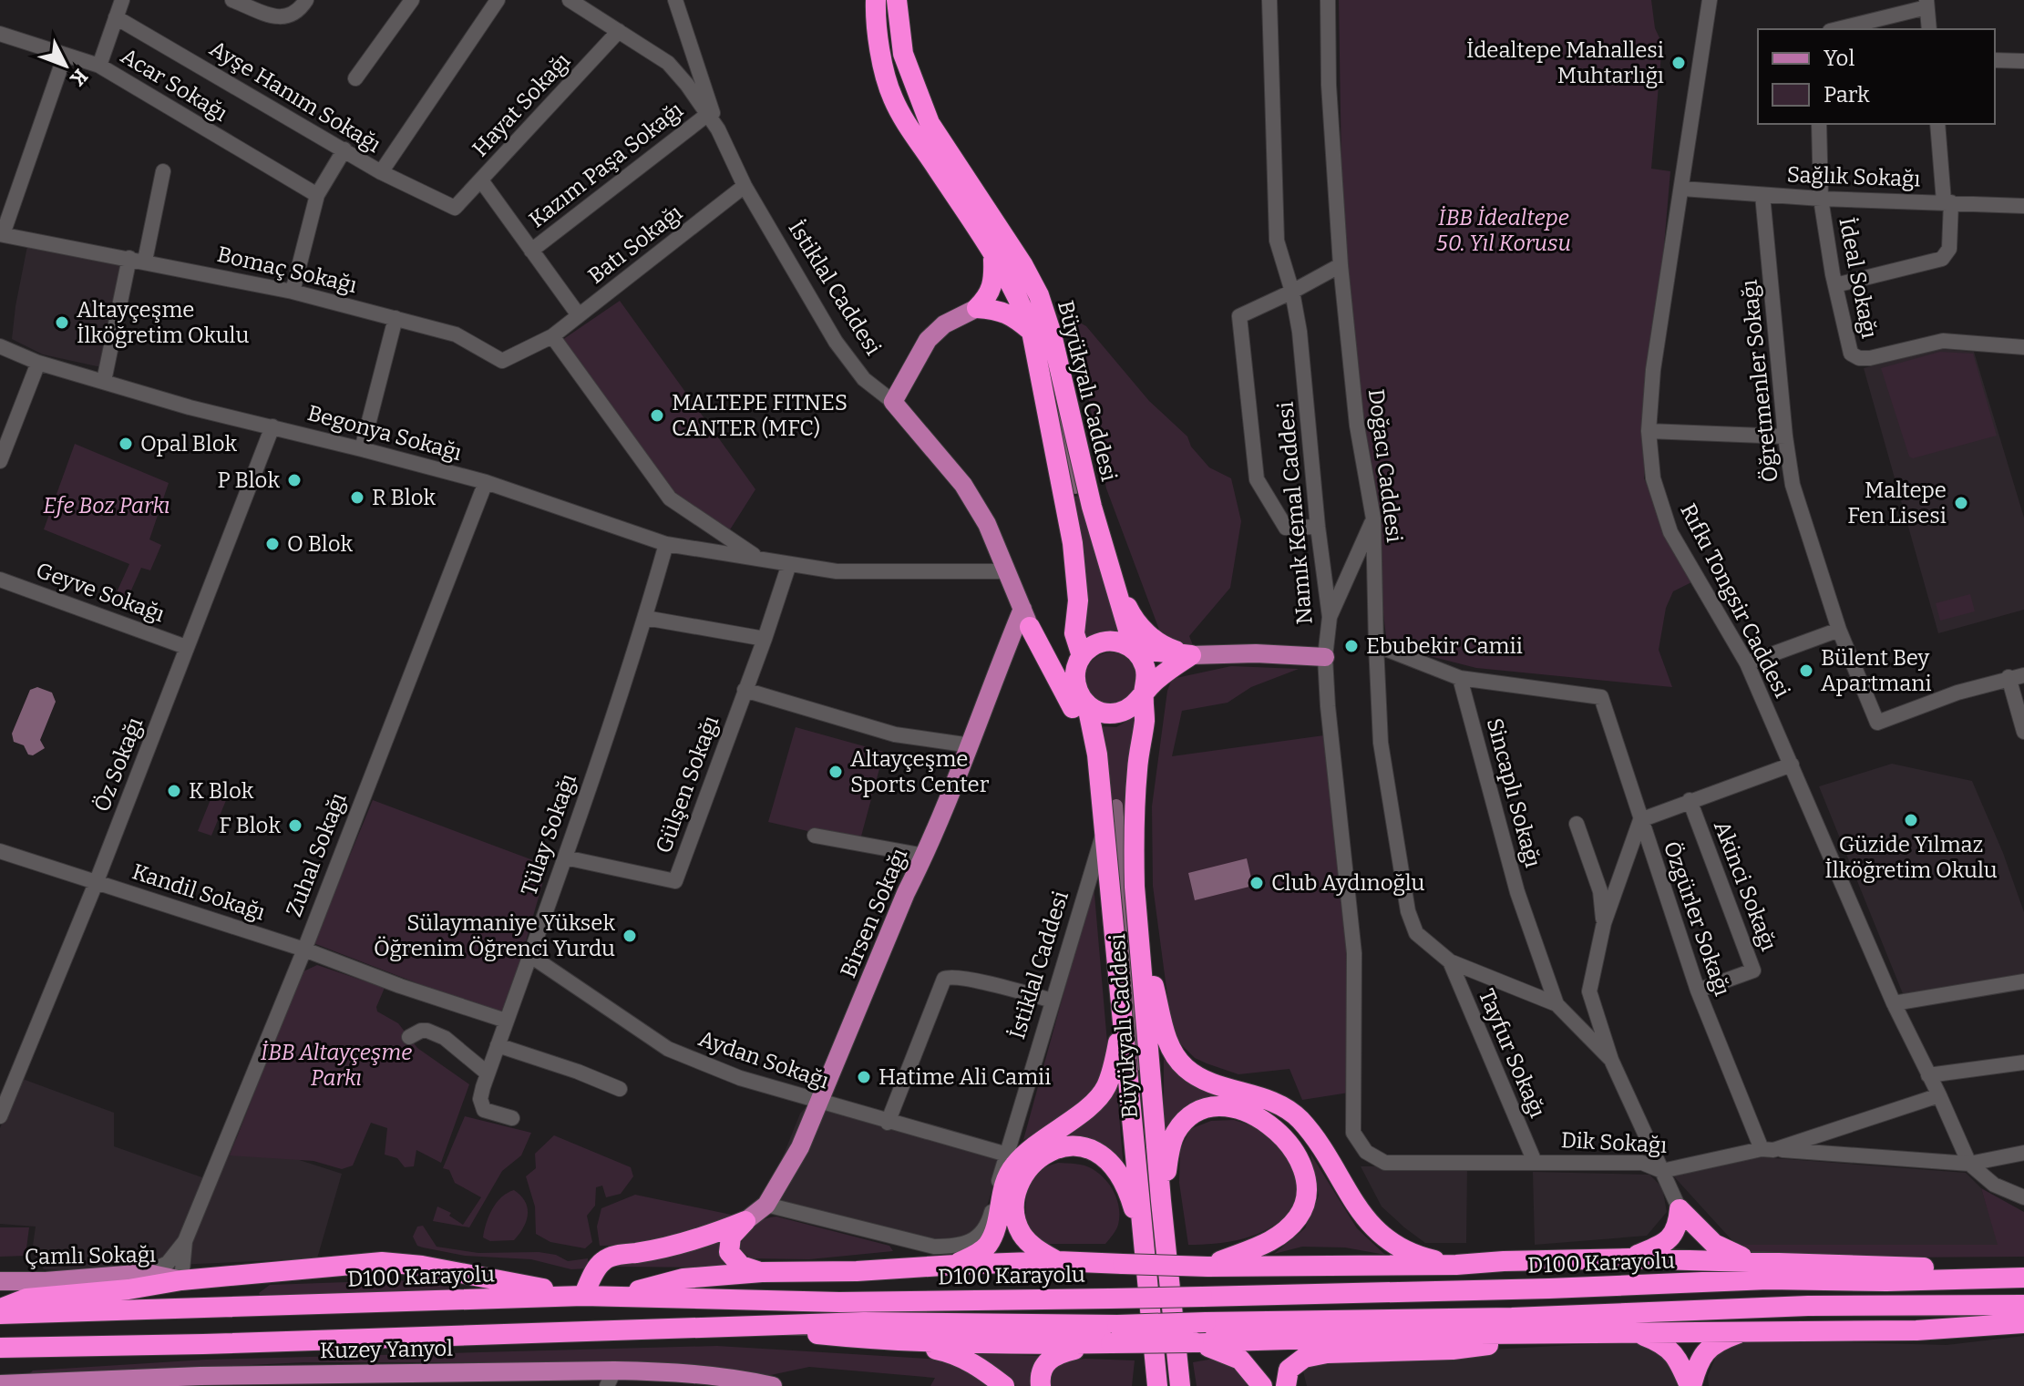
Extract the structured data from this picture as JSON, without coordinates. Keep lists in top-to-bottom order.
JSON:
{
  "streets": {
    "highway": ["İstiklal Caddesi", "Büyükyalı Caddesi", "D100 Karayolu"],
    "main road": ["Birsen Sokağı", "Çamlı Sokağı", "Kuzey Yanyol"],
    "street": [
      "Acar Sokağı",
      "Ayşe Hanım Sokağı",
      "Hayat Sokağı",
      "Kazım Paşa Sokağı",
      "Sağlık Sokağı",
      "Batı Sokağı",
      "Bomaç Sokağı",
      "İdeal Sokağı",
      "Öğretmenler Sokağı",
      "Begonya Sokağı",
      "Doğacı Caddesi",
      "Namık Kemal Caddesi",
      "Geyve Sokağı",
      "Rıfkı Tongsir Caddesi",
      "Öz Sokağı",
      "Gülşen Sokağı",
      "Sincaplı Sokağı",
      "Tülay Sokağı",
      "Zuhal Sokağı",
      "Akinci Sokağı",
      "Kandil Sokağı",
      "Özgürler Sokağı",
      "Tayfur Sokağı",
      "Aydan Sokağı",
      "Dik Sokağı"
    ]
  },
  "crossings": [
    ["Ayşe Hanım Sokağı", "Hayat Sokağı"],
    ["Hayat Sokağı", "İstiklal Caddesi"],
    ["Kazım Paşa Sokağı", "İstiklal Caddesi"],
    ["Sağlık Sokağı", "İdeal Sokağı"],
    ["Sağlık Sokağı", "Öğretmenler Sokağı"],
    ["Sağlık Sokağı", "Rıfkı Tongsir Caddesi"],
    ["Batı Sokağı", "Bomaç Sokağı"],
    ["Batı Sokağı", "İstiklal Caddesi"],
    ["Batı Sokağı", "Begonya Sokağı"],
    ["Bomaç Sokağı", "Begonya Sokağı"],
    ["İstiklal Caddesi", "Büyükyalı Caddesi"],
    ["İstiklal Caddesi", "Begonya Sokağı"],
    ["İstiklal Caddesi", "Birsen Sokağı"],
    ["İstiklal Caddesi", "Aydan Sokağı"],
    ["Begonya Sokağı", "Öz Sokağı"],
    ["Begonya Sokağı", "Gülşen Sokağı"],
    ["Begonya Sokağı", "Tülay Sokağı"],
    ["Begonya Sokağı", "Zuhal Sokağı"],
    ["Doğacı Caddesi", "Tayfur Sokağı"],
    ["Namık Kemal Caddesi", "Dik Sokağı"],
    ["Geyve Sokağı", "Öz Sokağı"],
    ["Rıfkı Tongsir Caddesi", "Dik Sokağı"],
    ["Öz Sokağı", "Kandil Sokağı"],
    ["Gülşen Sokağı", "Tülay Sokağı"],
    ["Sincaplı Sokağı", "Özgürler Sokağı"],
    ["Tülay Sokağı", "Kandil Sokağı"],
    ["Tülay Sokağı", "Aydan Sokağı"],
    ["Zuhal Sokağı", "Kandil Sokağı"],
    ["Zuhal Sokağı", "Çamlı Sokağı"],
    ["Akinci Sokağı", "Özgürler Sokağı"],
    ["Birsen Sokağı", "Aydan Sokağı"],
    ["Özgürler Sokağı", "Dik Sokağı"],
    ["Tayfur Sokağı", "Dik Sokağı"]
  ],
  "parks": ["İBB İdealtepe 50. Yıl Korusu", "Efe Boz Parkı", "İBB Altayçeşme Parkı"],
  "places": [
    "İdealtepe Mahallesi Muhtarlığı",
    "Altayçeşme İlköğretim Okulu",
    "MALTEPE FITNES CANTER (MFC)",
    "Opal Blok",
    "P Blok",
    "R Blok",
    "Maltepe Fen Lisesi",
    "O Blok",
    "Ebubekir Camii",
    "Bülent Bey Apartmani",
    "Altayçeşme Sports Center",
    "K Blok",
    "Güzide Yılmaz İlköğretim Okulu",
    "F Blok",
    "Club Aydınoğlu",
    "Sülaymaniye Yüksek Öğrenim Öğrenci Yurdu",
    "Hatime Ali Camii"
  ],
  "legend": ["Yol", "Park"],
  "north": "bottom right"
}
